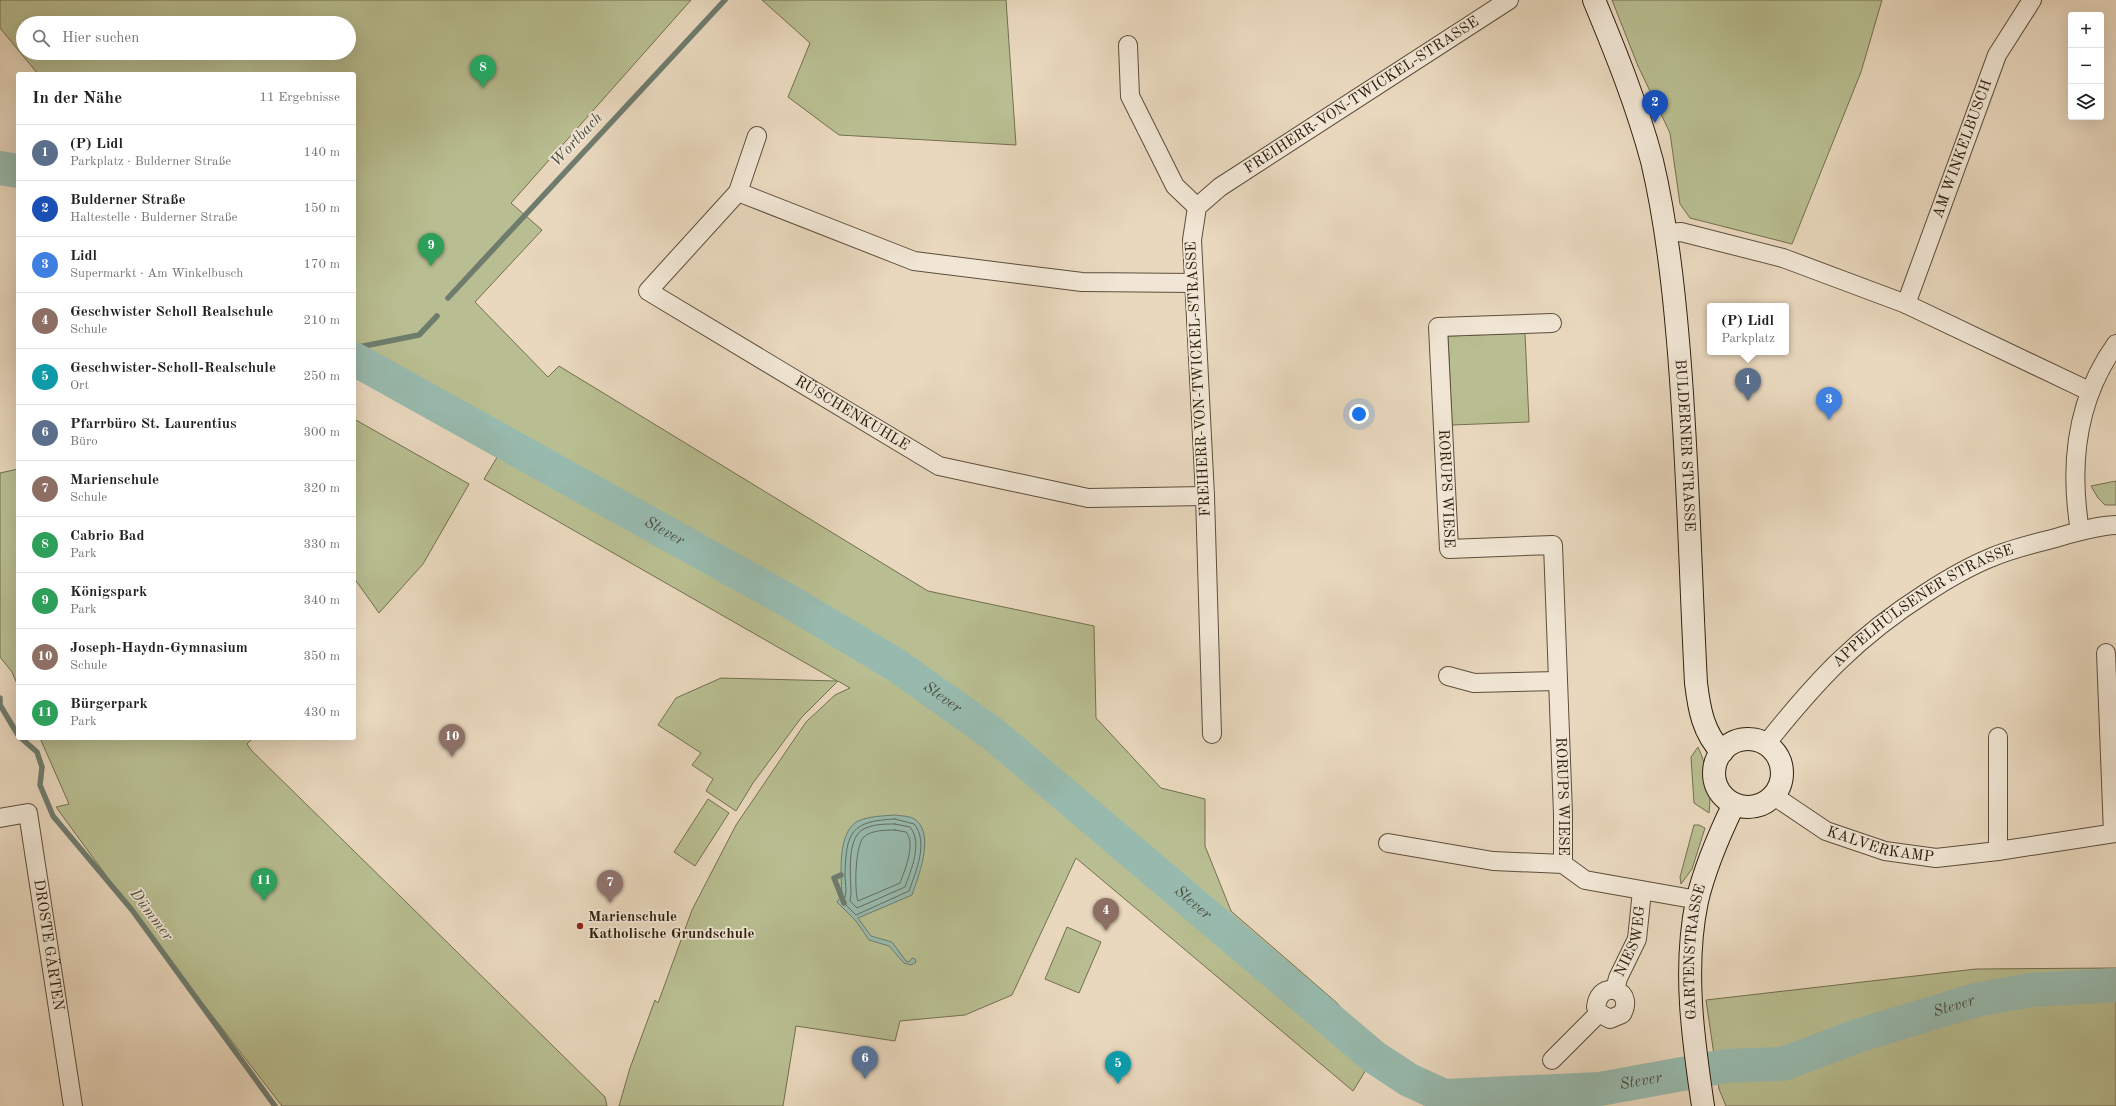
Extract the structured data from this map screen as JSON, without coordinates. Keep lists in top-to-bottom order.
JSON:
{
  "streets": {
    "street": [
      "FREIHERR-VON-TWICKEL-STRASSE",
      "AM WINKELBUSCH",
      "RÜSCHENKUHLE",
      "BULDERNER STRASSE",
      "RORUPS WIESE",
      "APPELHÜLSENER STRASSE",
      "KALVERKAMP",
      "NIESWEG",
      "DROSTE GÄRTEN",
      "GARTENSTRASSE"
    ]
  },
  "crossings": [
    ["FREIHERR-VON-TWICKEL-STRASSE", "RÜSCHENKUHLE"],
    ["BULDERNER STRASSE", "APPELHÜLSENER STRASSE"],
    ["BULDERNER STRASSE", "KALVERKAMP"],
    ["BULDERNER STRASSE", "GARTENSTRASSE"],
    ["RORUPS WIESE", "NIESWEG"],
    ["RORUPS WIESE", "GARTENSTRASSE"],
    ["APPELHÜLSENER STRASSE", "KALVERKAMP"],
    ["APPELHÜLSENER STRASSE", "GARTENSTRASSE"],
    ["KALVERKAMP", "GARTENSTRASSE"]
  ],
  "water": ["Wortbach", "Stever", "Dümmer"],
  "places": ["Marienschule Katholische Grundschule"],
  "page": {
    "map_buttons": ["+", "−"],
    "search": "Hier suchen",
    "pins": [
      "8",
      "2",
      "9",
      "1",
      "3",
      "10",
      "11",
      "7",
      "4",
      "6",
      "5"
    ],
    "heading": ["In der Nähe", "11 Ergebnisse"],
    "list": [
      {
        "mark": "1",
        "name": "(P) Lidl",
        "note": "Parkplatz · Bulderner Straße",
        "value": "140 m"
      },
      {
        "mark": "2",
        "name": "Bulderner Straße",
        "note": "Haltestelle · Bulderner Straße",
        "value": "150 m"
      },
      {
        "mark": "3",
        "name": "Lidl",
        "note": "Supermarkt · Am Winkelbusch",
        "value": "170 m"
      },
      {
        "mark": "4",
        "name": "Geschwister Scholl Realschule",
        "note": "Schule",
        "value": "210 m"
      },
      {
        "mark": "5",
        "name": "Geschwister-Scholl-Realschule",
        "note": "Ort",
        "value": "250 m"
      },
      {
        "mark": "6",
        "name": "Pfarrbüro St. Laurentius",
        "note": "Büro",
        "value": "300 m"
      },
      {
        "mark": "7",
        "name": "Marienschule",
        "note": "Schule",
        "value": "320 m"
      },
      {
        "mark": "8",
        "name": "Cabrio Bad",
        "note": "Park",
        "value": "330 m"
      },
      {
        "mark": "9",
        "name": "Königspark",
        "note": "Park",
        "value": "340 m"
      },
      {
        "mark": "10",
        "name": "Joseph-Haydn-Gymnasium",
        "note": "Schule",
        "value": "350 m"
      },
      {
        "mark": "11",
        "name": "Bürgerpark",
        "note": "Park",
        "value": "430 m"
      }
    ],
    "popup": ["(P) Lidl", "Parkplatz"]
  }
}
